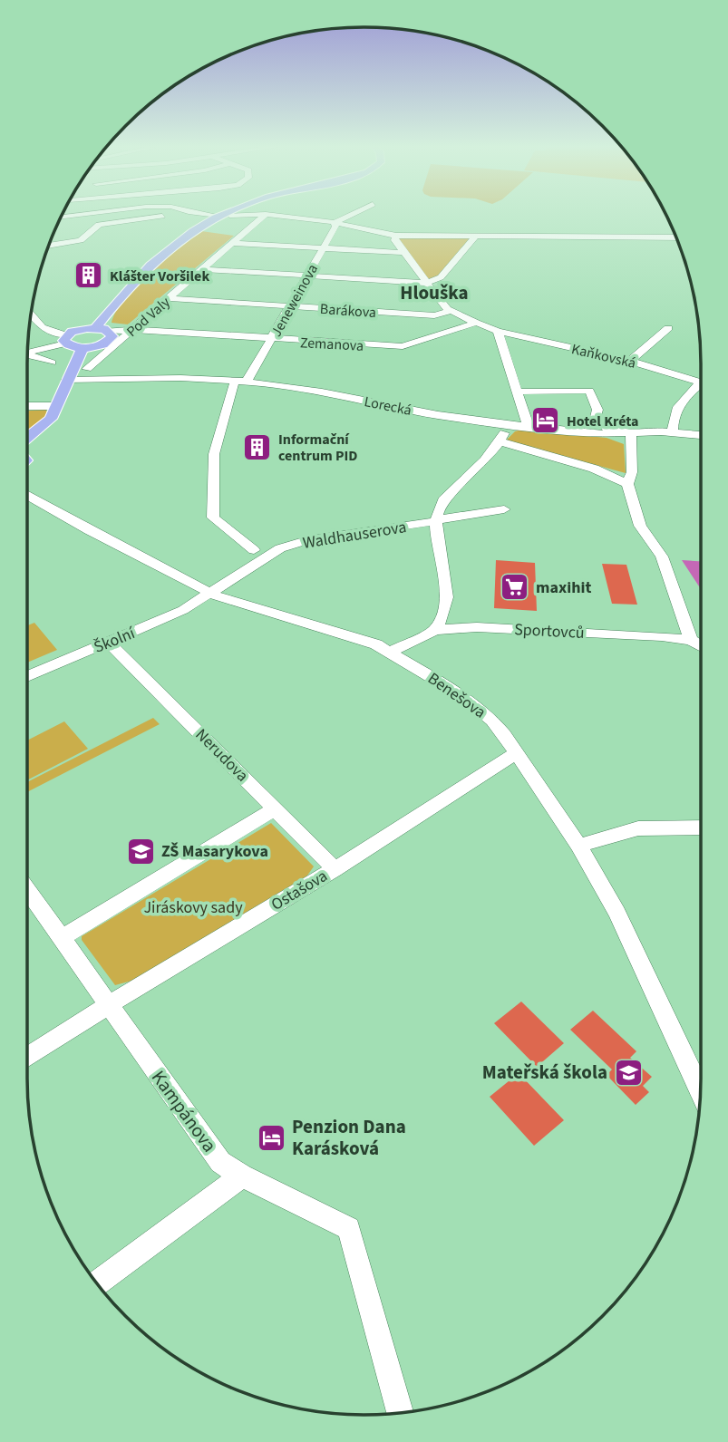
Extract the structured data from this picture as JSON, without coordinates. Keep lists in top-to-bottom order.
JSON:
{
  "streets": {
    "street": [
      "Jeneweinova",
      "Barákova",
      "Pod Valy",
      "Zemanova",
      "Kaňkovská",
      "Lorecká",
      "Waldhauserova",
      "Sportovců",
      "Školní",
      "Benešova",
      "Nerudova",
      "Ostašova",
      "Kampánova"
    ]
  },
  "crossings": [
    ["Jeneweinova", "Barákova"],
    ["Jeneweinova", "Zemanova"],
    ["Jeneweinova", "Lorecká"],
    ["Barákova", "Pod Valy"],
    ["Barákova", "Kaňkovská"],
    ["Pod Valy", "Zemanova"],
    ["Zemanova", "Kaňkovská"],
    ["Waldhauserova", "Školní"],
    ["Waldhauserova", "Benešova"],
    ["Sportovců", "Benešova"],
    ["Školní", "Benešova"],
    ["Školní", "Nerudova"],
    ["Benešova", "Ostašova"],
    ["Nerudova", "Ostašova"],
    ["Ostašova", "Kampánova"]
  ],
  "districts": ["Hlouška"],
  "parks": ["Jiráskovy sady"],
  "places": {
    "building": ["Klášter Voršilek", "Informační centrum PID"],
    "hotel": ["Hotel Kréta", "Penzion Dana Karásková"],
    "supermarket": ["maxihit"],
    "school or university": ["ZŠ Masarykova", "Mateřská škola"]
  }
}
